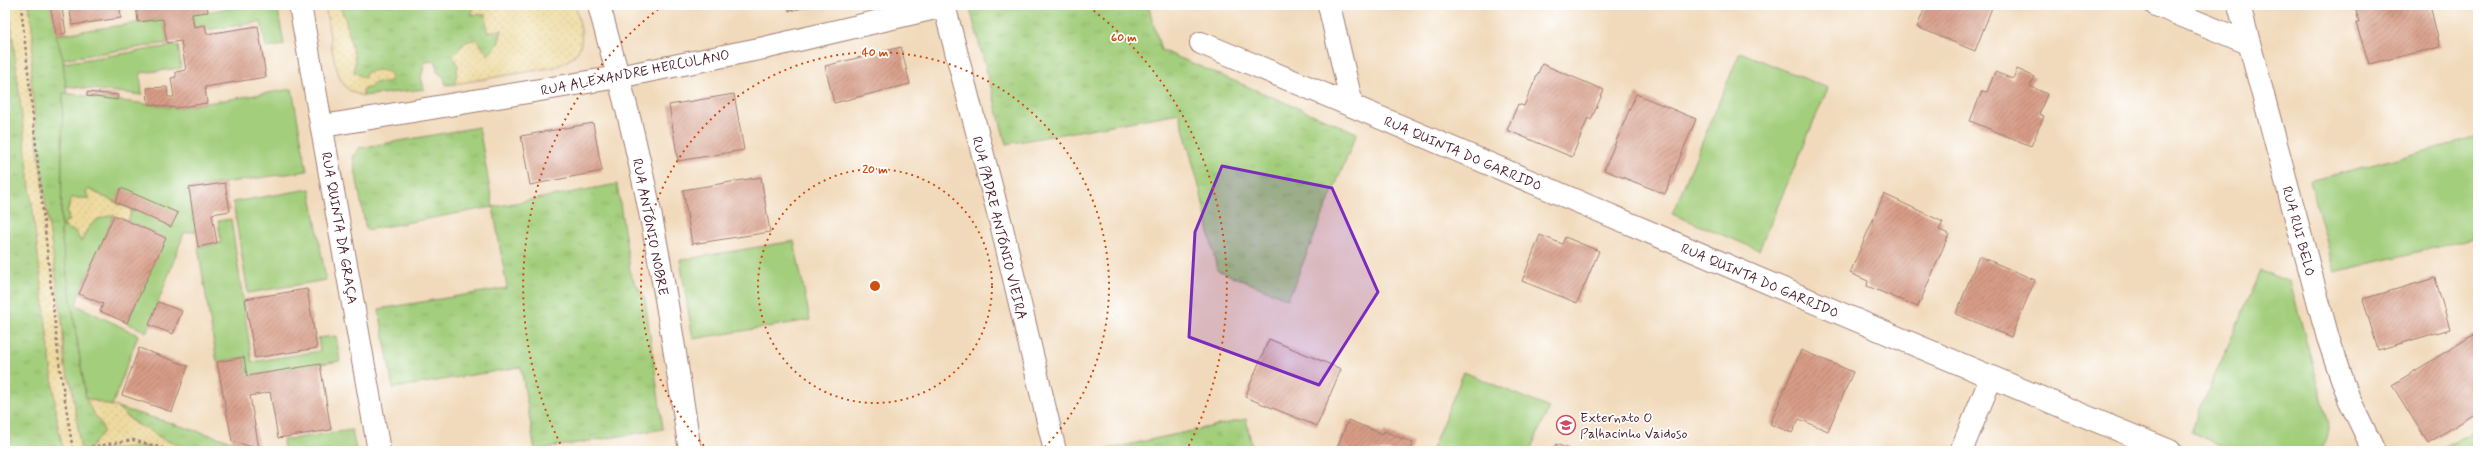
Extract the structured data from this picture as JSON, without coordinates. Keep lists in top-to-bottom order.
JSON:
{
  "streets": {
    "street": [
      "RUA ALEXANDRE HERCULANO",
      "RUA QUINTA DO GARRIDO",
      "RUA ANTÓNIO NOBRE",
      "RUA QUINTA DA GRAÇA",
      "RUA PADRE ANTÓNIO VIEIRA",
      "RUA RUI BELO"
    ]
  },
  "crossings": [
    ["RUA ALEXANDRE HERCULANO", "RUA ANTÓNIO NOBRE"],
    ["RUA ALEXANDRE HERCULANO", "RUA QUINTA DA GRAÇA"],
    ["RUA ALEXANDRE HERCULANO", "RUA PADRE ANTÓNIO VIEIRA"]
  ],
  "places": {
    "school or university": ["Externato O Palhacinho Vaidoso"]
  },
  "rings": ["60 m", "40 m", "20 m"]
}
